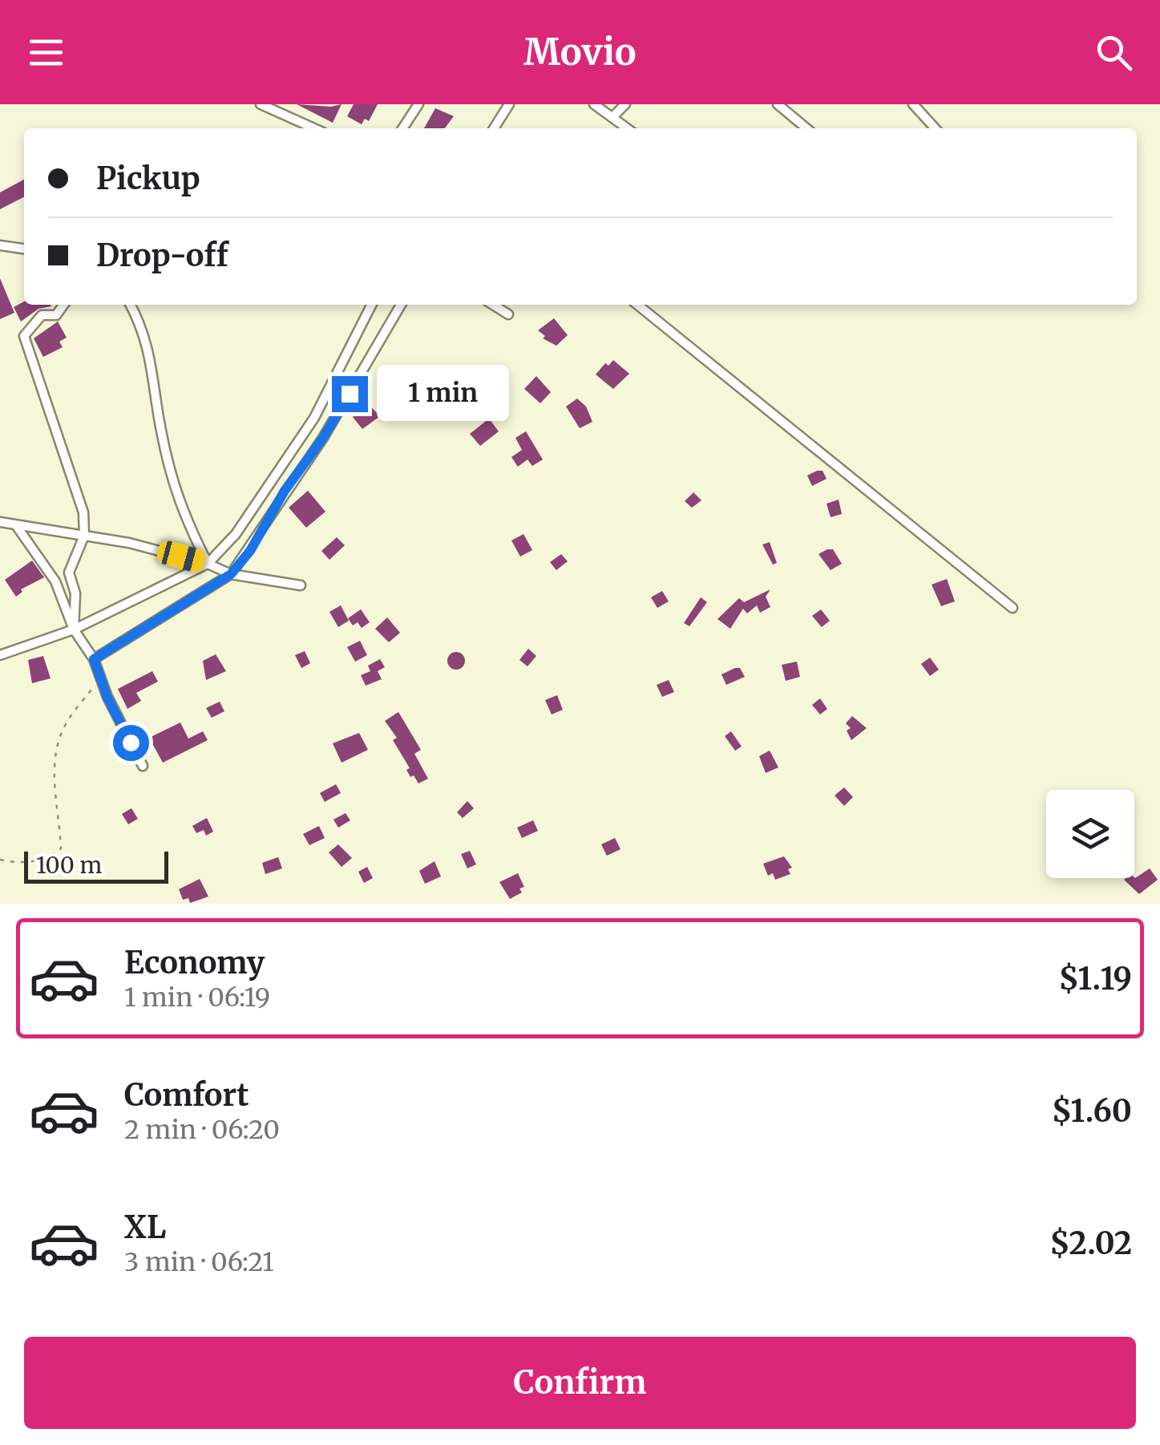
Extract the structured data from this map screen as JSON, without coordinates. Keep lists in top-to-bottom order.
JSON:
{
  "scale_bar": "100 m",
  "page": {
    "header": "Movio",
    "banner": ["Pickup", "Drop-off"],
    "bubble": "1 min",
    "scale": "100 m",
    "list": [
      {
        "name": "Economy",
        "note": "1 min · 06:19",
        "value": "$1.19"
      },
      {
        "name": "Comfort",
        "note": "2 min · 06:20",
        "value": "$1.60"
      },
      {
        "name": "XL",
        "note": "3 min · 06:21",
        "value": "$2.02"
      }
    ],
    "buttons": "Confirm"
  }
}
